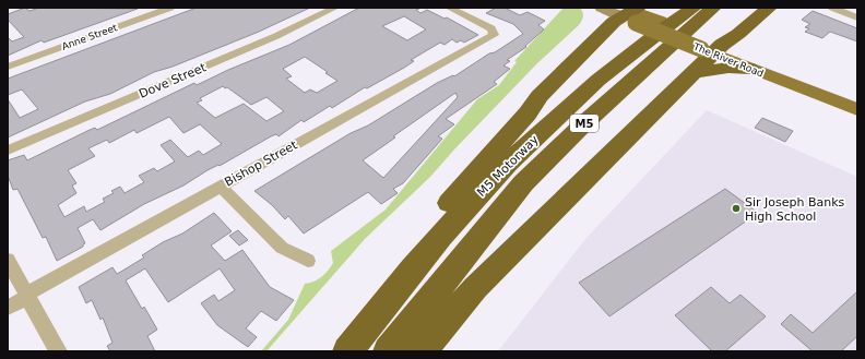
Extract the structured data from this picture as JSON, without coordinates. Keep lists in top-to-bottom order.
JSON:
{
  "streets": {
    "highway": ["M5", "M5 Motorway"],
    "main road": ["The River Road"],
    "street": ["Anne Street", "Dove Street", "Bishop Street"]
  },
  "places": ["Sir Joseph Banks High School"]
}
